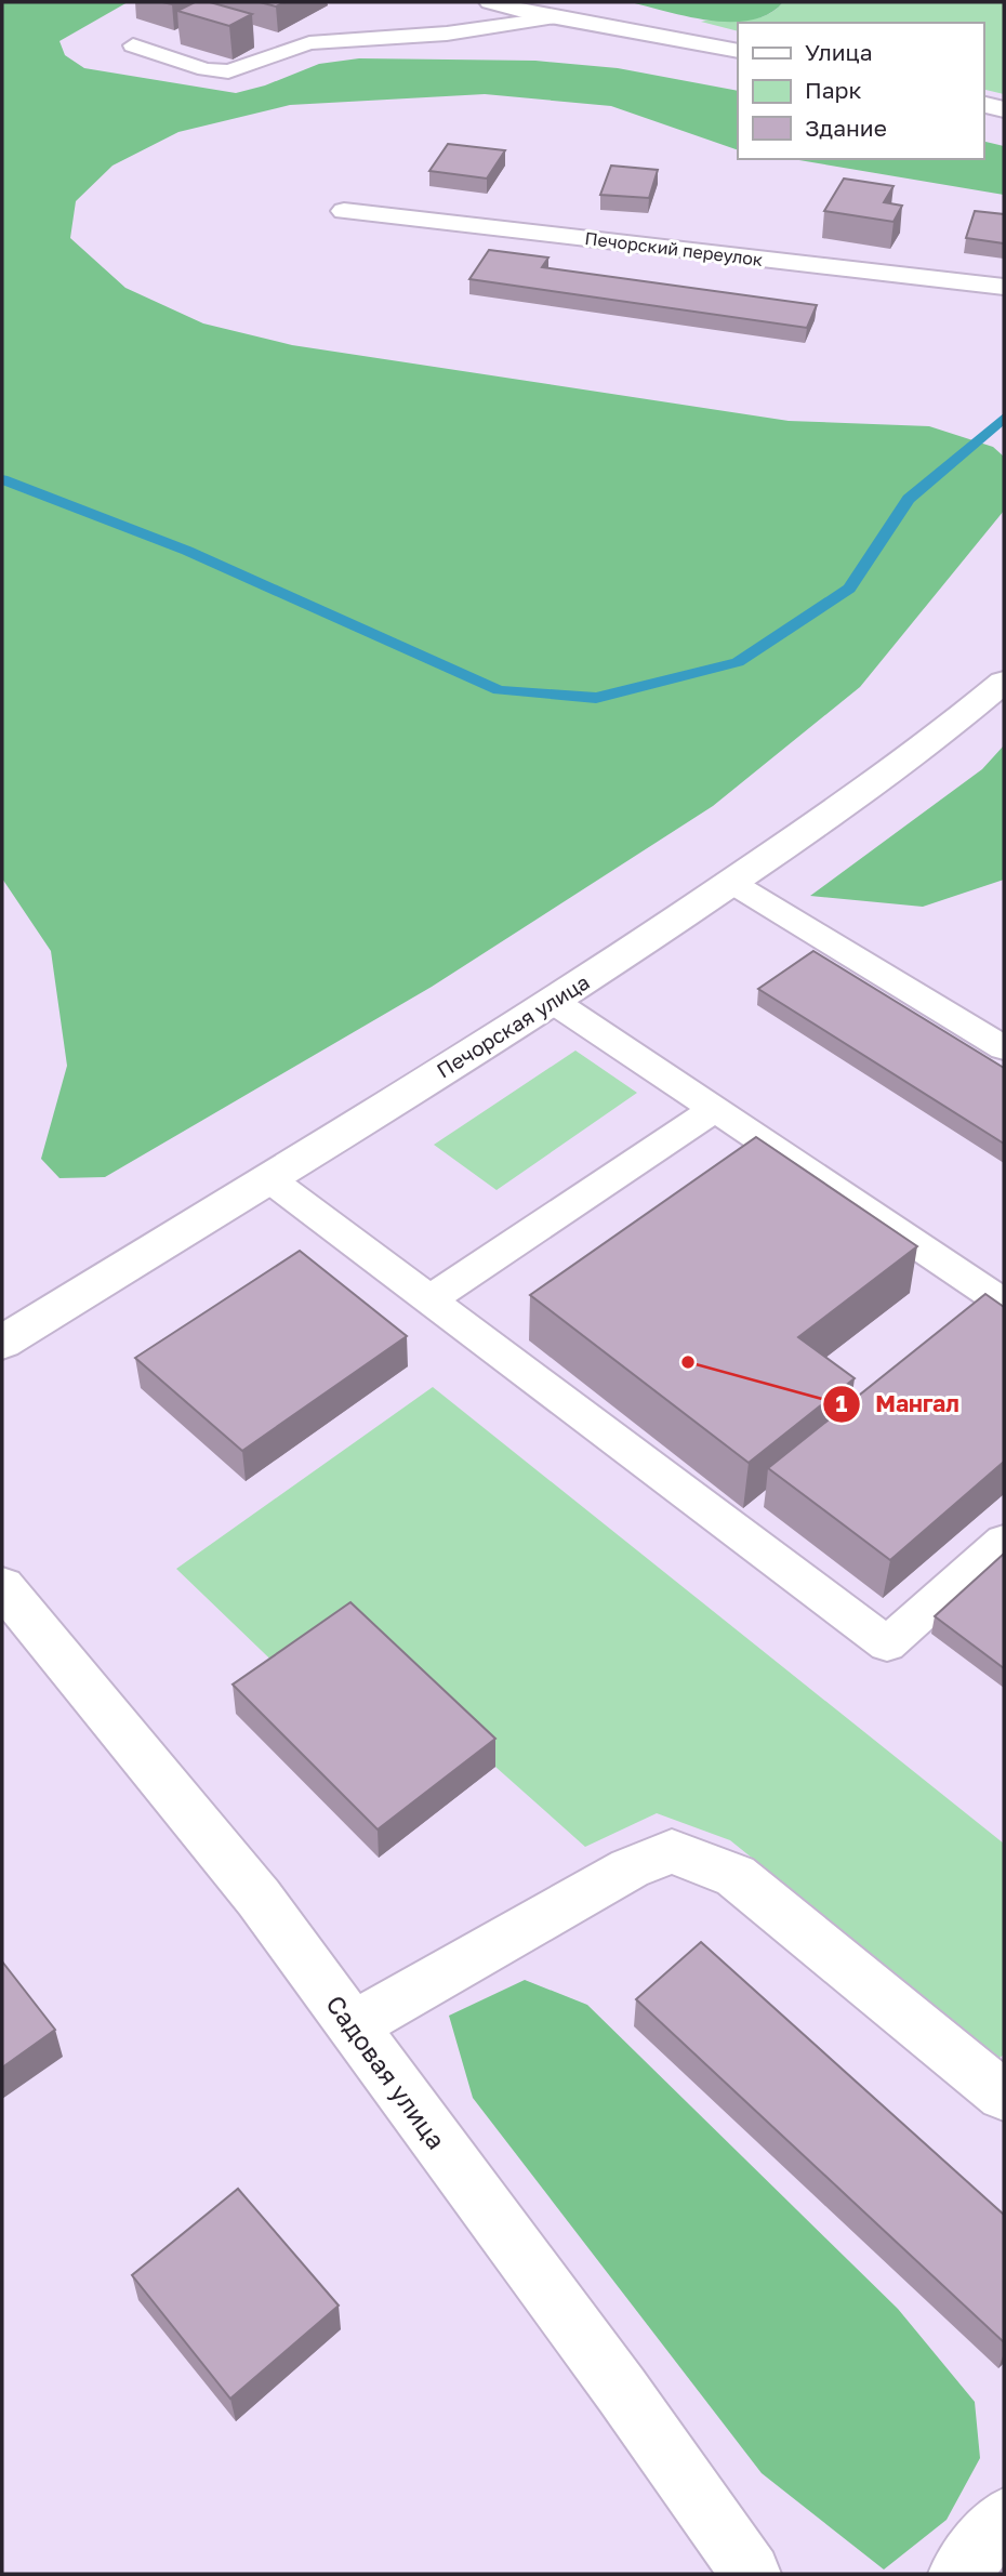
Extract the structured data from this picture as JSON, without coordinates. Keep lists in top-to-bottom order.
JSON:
{
  "streets": {
    "street": ["Печорский переулок", "Печорская улица", "Садовая улица"]
  },
  "places": ["Мангал"],
  "legend": ["Улица", "Парк", "Здание"]
}
